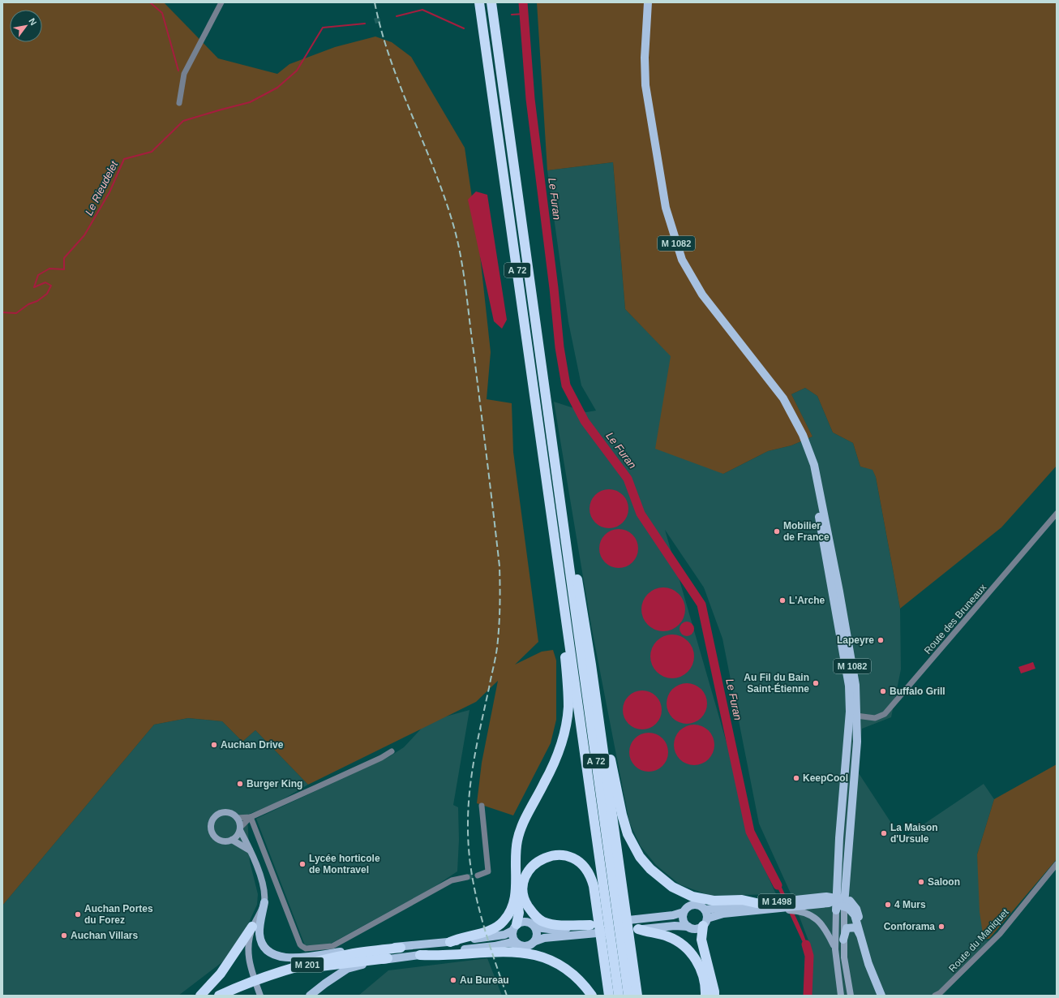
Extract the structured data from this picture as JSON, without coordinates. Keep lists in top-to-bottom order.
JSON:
{
  "streets": {
    "highway": ["A 72", "M 201"],
    "main road": ["M 1082", "M 1498"],
    "street": ["Route des Bruneaux", "Route du Maniquet"]
  },
  "crossings": [
    ["M 1082", "Route des Bruneaux"],
    ["M 1082", "M 1498"]
  ],
  "water": ["Le Rieudelet", "Le Furan"],
  "places": [
    "Mobilier de France",
    "L'Arche",
    "Lapeyre",
    "Au Fil du Bain Saint-Étienne",
    "Buffalo Grill",
    "Auchan Drive",
    "KeepCool",
    "Burger King",
    "La Maison d'Ursule",
    "Lycée horticole de Montravel",
    "Saloon",
    "4 Murs",
    "Auchan Portes du Forez",
    "Conforama",
    "Auchan Villars",
    "Au Bureau"
  ],
  "north": "top right"
}
